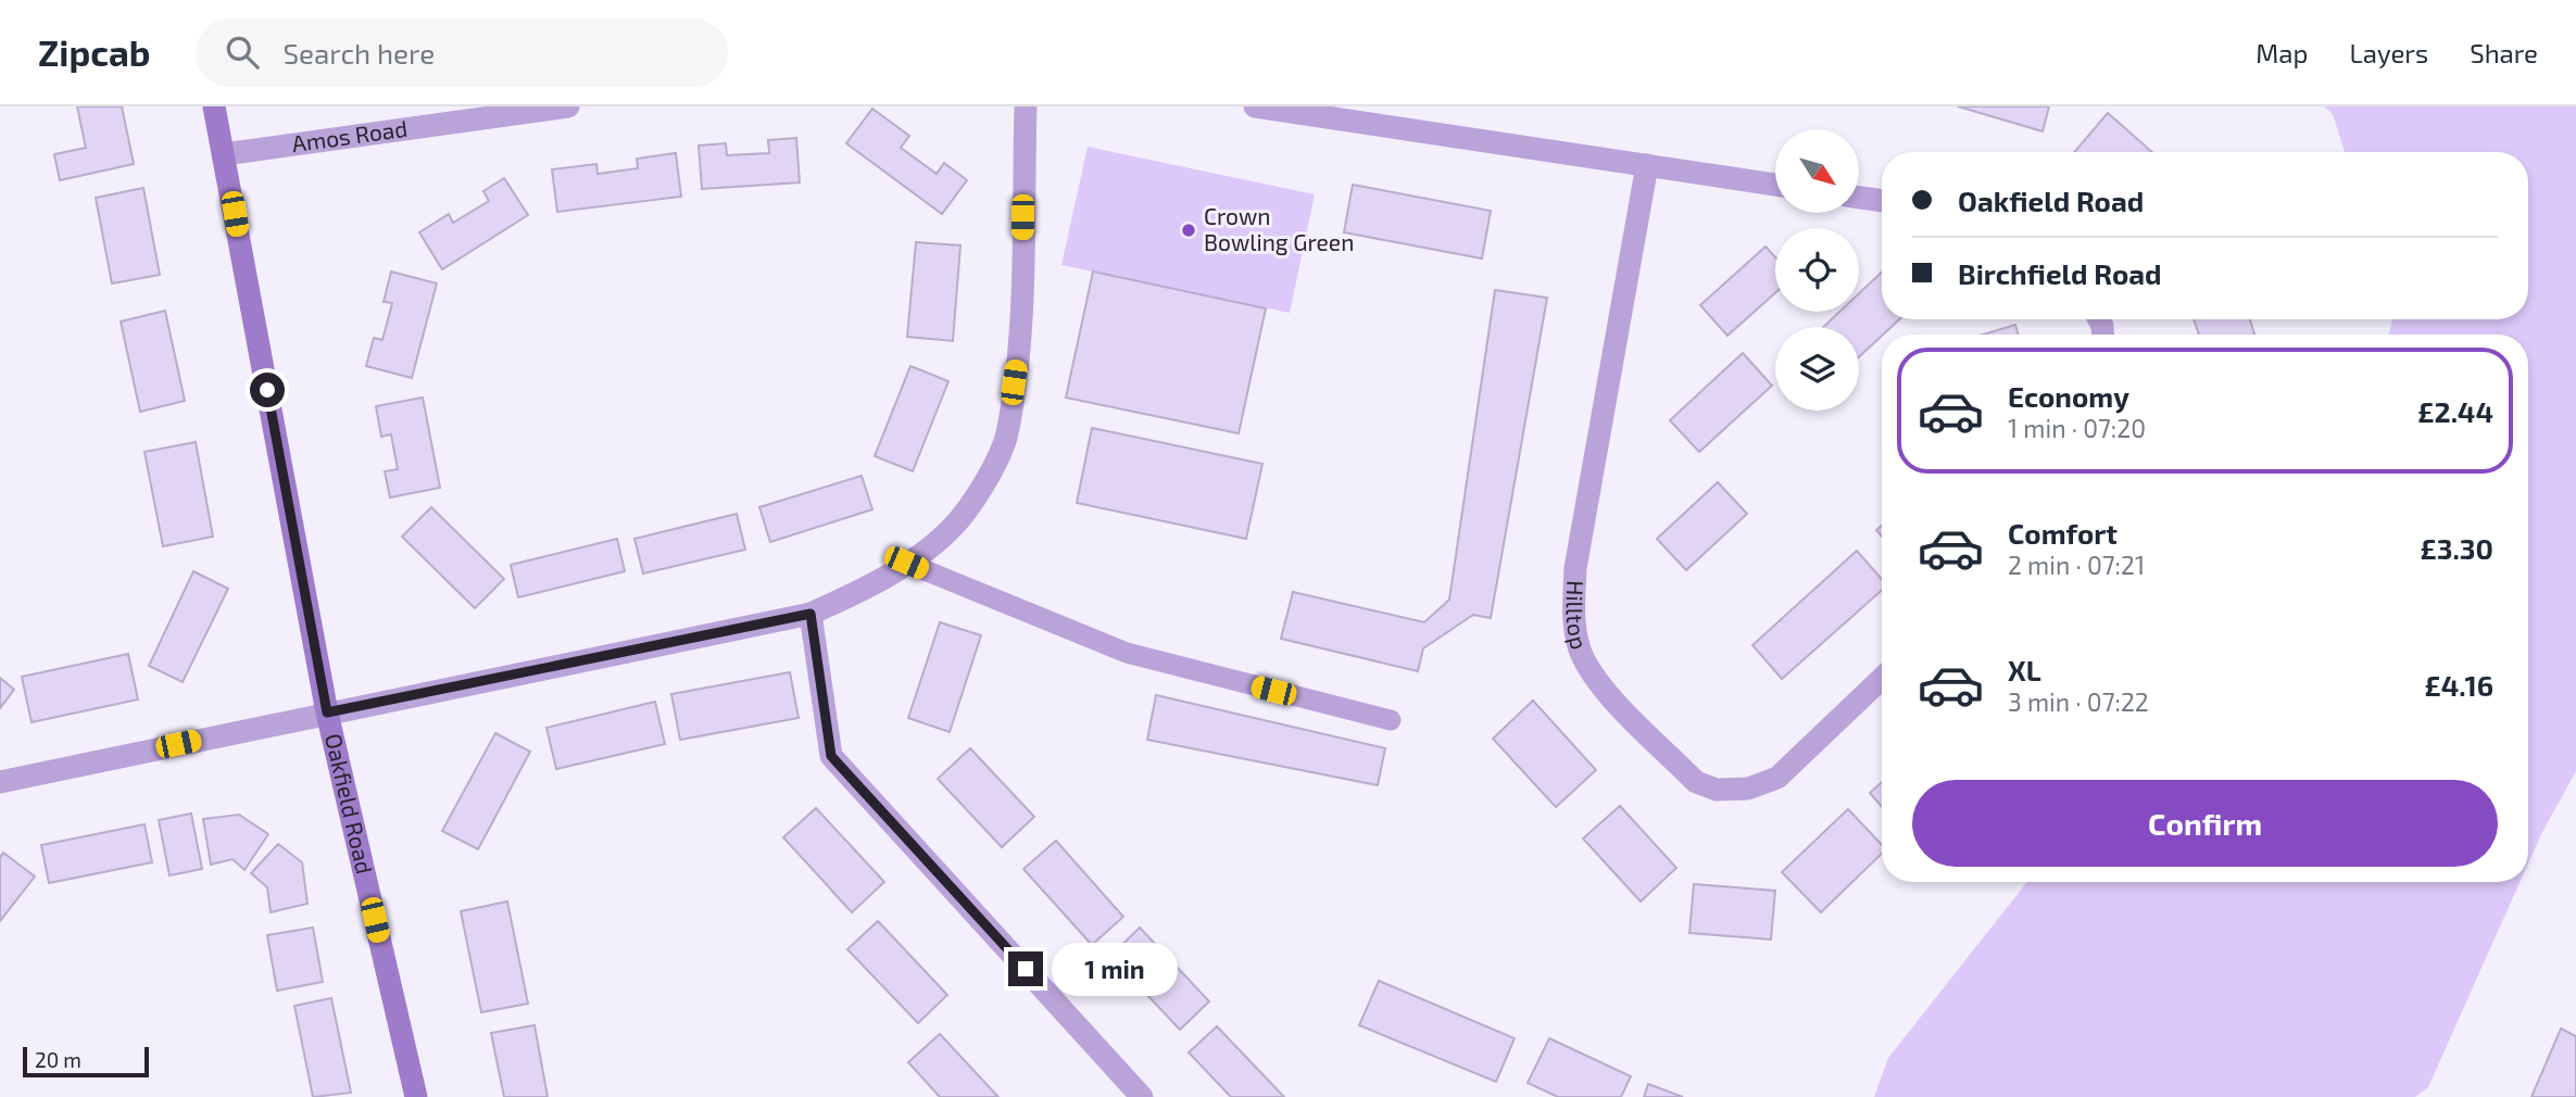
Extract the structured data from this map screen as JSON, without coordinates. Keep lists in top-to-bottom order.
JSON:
{
  "streets": {
    "street": ["Amos Road", "Hilltop", "Oakfield Road"]
  },
  "crossings": [
    ["Amos Road", "Oakfield Road"]
  ],
  "places": ["Crown Bowling Green"],
  "scale_bar": "20 m",
  "north": "bottom right",
  "page": {
    "header": "Zipcab",
    "search": "Search here",
    "nav": ["Map", "Layers", "Share"],
    "banner": ["Oakfield Road", "Birchfield Road"],
    "list": [
      {
        "name": "Economy",
        "note": "1 min · 07:20",
        "value": "£2.44"
      },
      {
        "name": "Comfort",
        "note": "2 min · 07:21",
        "value": "£3.30"
      },
      {
        "name": "XL",
        "note": "3 min · 07:22",
        "value": "£4.16"
      }
    ],
    "buttons": "Confirm",
    "bubble": "1 min",
    "scale": "20 m"
  }
}
